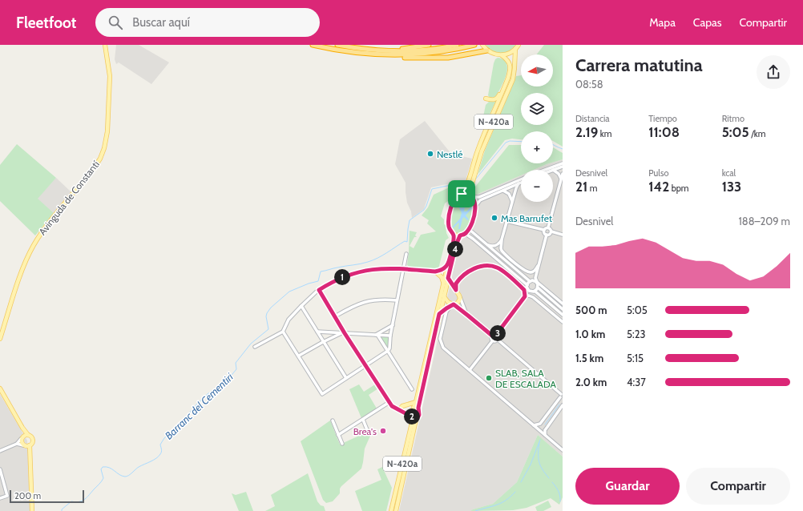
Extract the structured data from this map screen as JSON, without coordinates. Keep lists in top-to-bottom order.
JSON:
{
  "streets": {
    "main road": ["N-420a", "Avinguda de Constantí"]
  },
  "water": ["Barranc del Cementiri"],
  "places": [
    "Nestlé",
    "Mas Barrufet",
    "SLAB, SALA DE ESCALADA",
    "Brea's"
  ],
  "scale_bar": "200 m",
  "north": "left",
  "page": {
    "header": "Fleetfoot",
    "search": "Buscar aquí",
    "nav": ["Mapa", "Capas", "Compartir"],
    "heading": ["Carrera matutina", "08:58"],
    "map_buttons": ["+", "−"],
    "stats": [
      ["Distancia", "2.19 km"],
      ["Tiempo", "11:08"],
      ["Ritmo", "5:05 /km"],
      ["Desnivel", "21 m"],
      ["Pulso", "142 bpm"],
      ["kcal", "133"]
    ],
    "chart": ["Desnivel", "188–209 m"],
    "pins": [
      "4",
      "1",
      "3",
      "2"
    ],
    "list": [
      {
        "name": "500 m",
        "note": "5:05"
      },
      {
        "name": "1.0 km",
        "note": "5:23"
      },
      {
        "name": "1.5 km",
        "note": "5:15"
      },
      {
        "name": "2.0 km",
        "note": "4:37"
      }
    ],
    "buttons": ["Guardar", "Compartir"],
    "scale": "200 m"
  }
}
